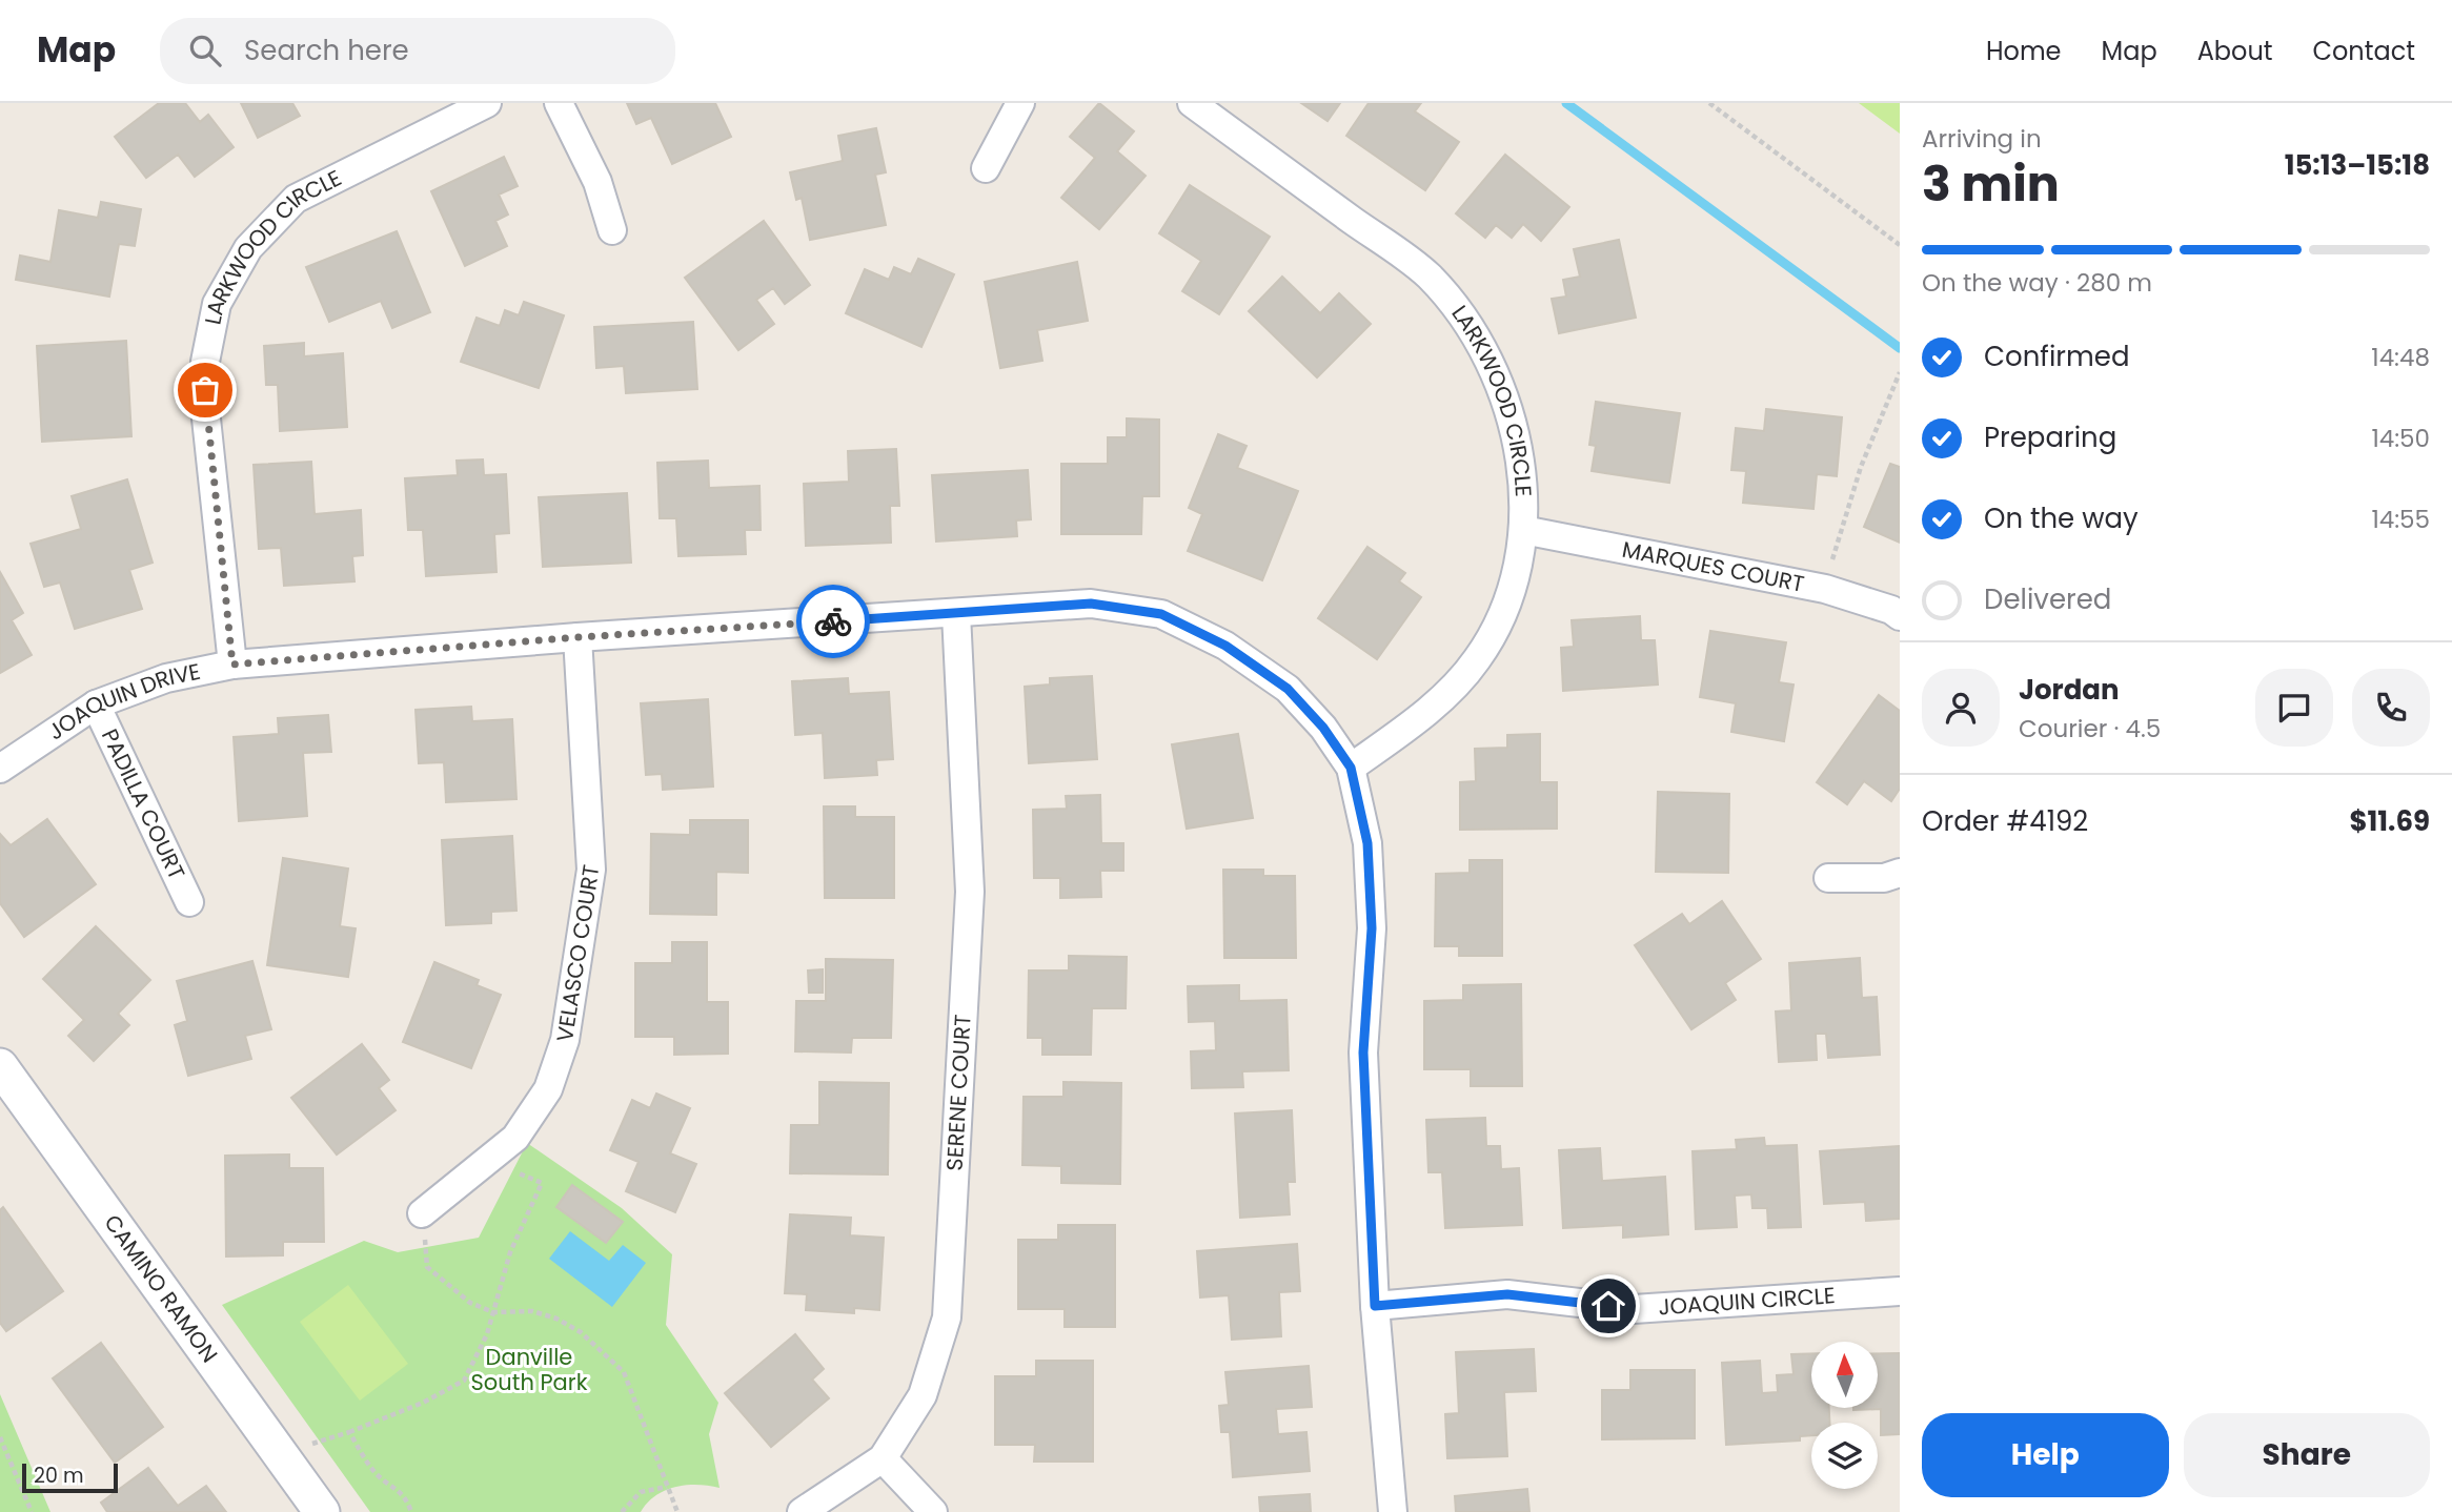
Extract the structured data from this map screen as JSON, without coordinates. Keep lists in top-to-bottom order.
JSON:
{
  "streets": {
    "street": [
      "LARKWOOD CIRCLE",
      "MARQUES COURT",
      "JOAQUIN DRIVE",
      "PADILLA COURT",
      "VELASCO COURT",
      "SERENE COURT",
      "CAMINO RAMON",
      "JOAQUIN CIRCLE"
    ]
  },
  "crossings": [
    ["LARKWOOD CIRCLE", "MARQUES COURT"],
    ["LARKWOOD CIRCLE", "JOAQUIN DRIVE"],
    ["JOAQUIN DRIVE", "PADILLA COURT"],
    ["JOAQUIN DRIVE", "VELASCO COURT"],
    ["JOAQUIN DRIVE", "SERENE COURT"],
    ["JOAQUIN DRIVE", "JOAQUIN CIRCLE"]
  ],
  "parks": ["Danville South Park"],
  "scale_bar": "20 m",
  "north": "top",
  "page": {
    "header": "Map",
    "search": "Search here",
    "nav": [
      "Home",
      "Map",
      "About",
      "Contact"
    ],
    "heading": ["3 min", "Arriving in", "15:13–15:18"],
    "panel": [
      "Jordan",
      "Courier · 4.5",
      "Order #4192",
      "$11.69"
    ],
    "bar": "On the way · 280 m",
    "list": [
      ["Confirmed", "14:48"],
      ["Preparing", "14:50"],
      ["On the way", "14:55"],
      "Delivered"
    ],
    "buttons": ["Help", "Share"],
    "scale": "20 m"
  }
}
